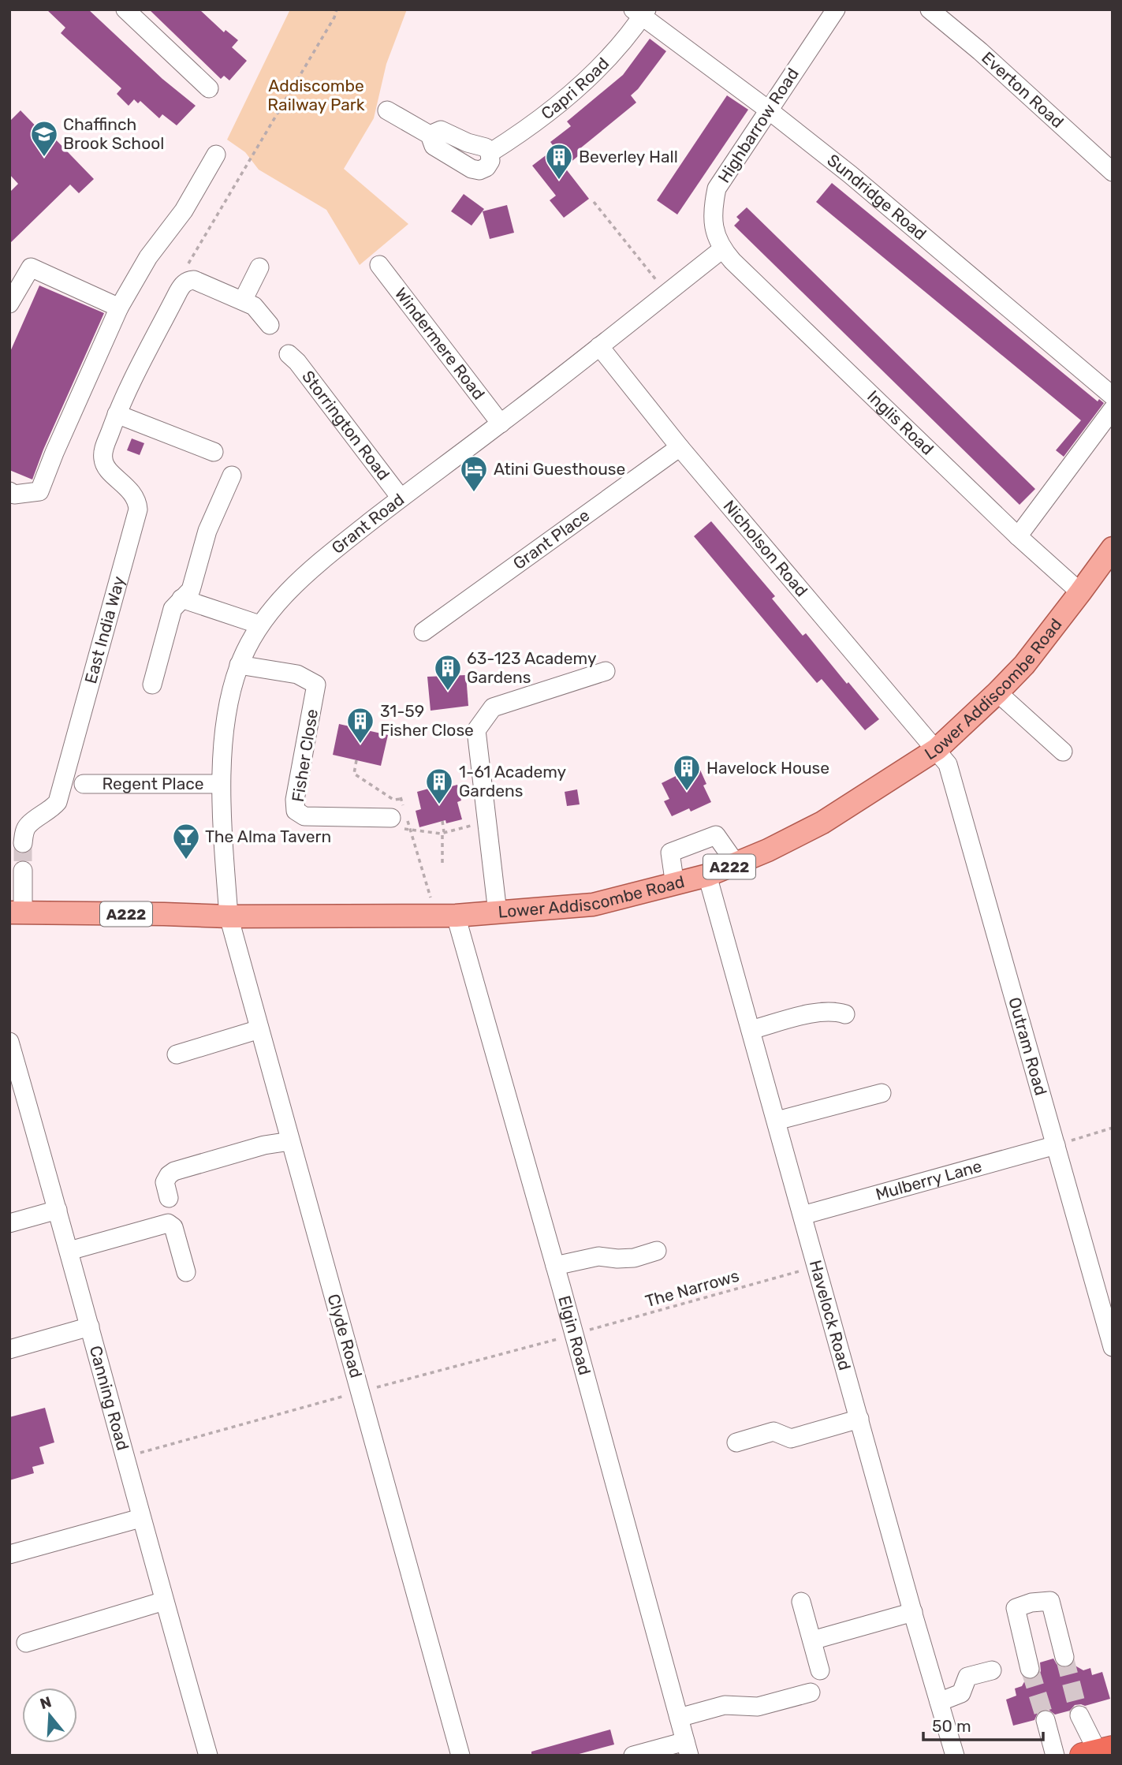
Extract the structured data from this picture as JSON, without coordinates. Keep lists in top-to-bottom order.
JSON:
{
  "streets": {
    "main road": ["Lower Addiscombe Road", "A222"],
    "street": [
      "Capri Road",
      "Everton Road",
      "Highbarrow Road",
      "Sundridge Road",
      "Windermere Road",
      "Inglis Road",
      "Storrington Road",
      "Grant Road",
      "Grant Place",
      "Nicholson Road",
      "East India Way",
      "Fisher Close",
      "Regent Place",
      "Outram Road",
      "Mulberry Lane",
      "Havelock Road",
      "Elgin Road",
      "Clyde Road",
      "Canning Road"
    ],
    "path": ["The Narrows"]
  },
  "crossings": [
    ["Capri Road", "Sundridge Road"],
    ["Highbarrow Road", "Sundridge Road"],
    ["Highbarrow Road", "Inglis Road"],
    ["Highbarrow Road", "Grant Road"],
    ["Windermere Road", "Grant Road"],
    ["Inglis Road", "Grant Road"],
    ["Inglis Road", "Lower Addiscombe Road"],
    ["Storrington Road", "Grant Road"],
    ["Grant Road", "Nicholson Road"],
    ["Grant Road", "Lower Addiscombe Road"],
    ["Grant Road", "Fisher Close"],
    ["Grant Road", "Regent Place"],
    ["Grant Road", "Clyde Road"],
    ["Grant Place", "Nicholson Road"],
    ["Nicholson Road", "Lower Addiscombe Road"],
    ["Nicholson Road", "Outram Road"],
    ["Lower Addiscombe Road", "Outram Road"],
    ["Lower Addiscombe Road", "Havelock Road"],
    ["Lower Addiscombe Road", "Elgin Road"],
    ["Lower Addiscombe Road", "Clyde Road"],
    ["Outram Road", "Mulberry Lane"],
    ["Mulberry Lane", "Havelock Road"],
    ["The Narrows", "Havelock Road"],
    ["The Narrows", "Elgin Road"]
  ],
  "parks": ["Addiscombe Railway Park"],
  "places": {
    "school or university": ["Chaffinch Brook School"],
    "building": [
      "Beverley Hall",
      "63-123 Academy Gardens",
      "31-59 Fisher Close",
      "Havelock House",
      "1-61 Academy Gardens"
    ],
    "hotel": ["Atini Guesthouse"],
    "bar": ["The Alma Tavern"]
  },
  "scale_bar": "50 m",
  "north": "top"
}
